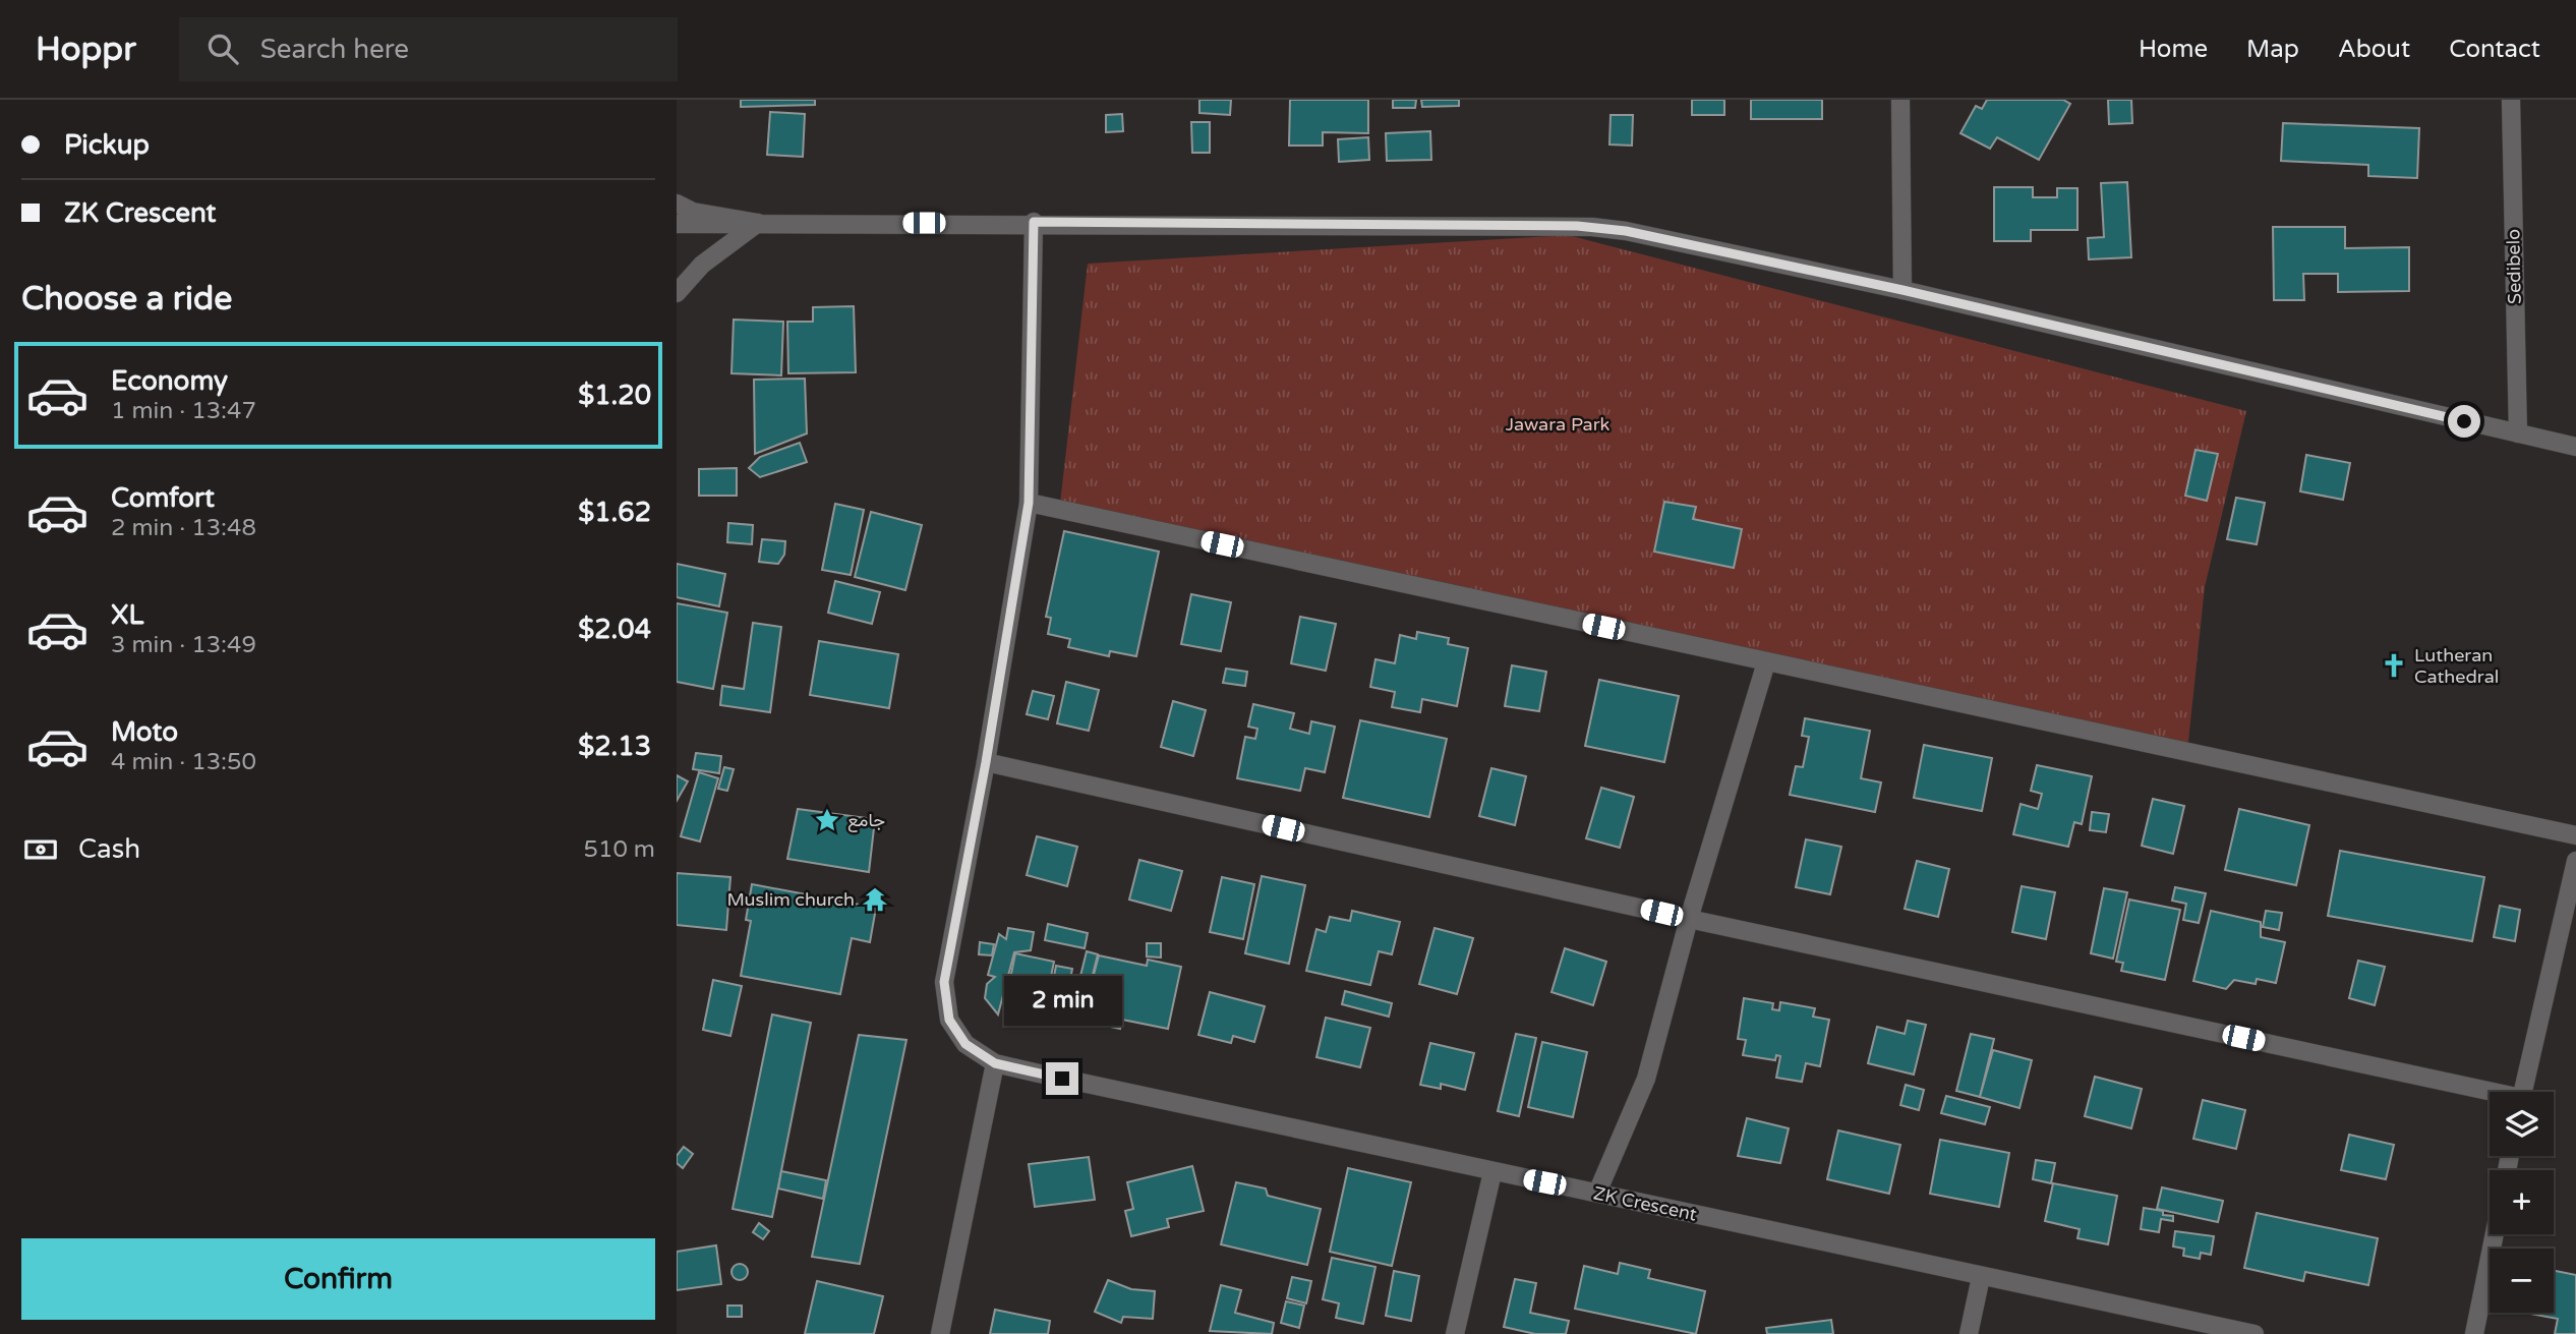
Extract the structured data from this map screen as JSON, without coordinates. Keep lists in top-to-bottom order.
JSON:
{
  "streets": {
    "street": ["Sedibelo", "ZK Crescent"]
  },
  "parks": ["Jawara Park"],
  "places": {
    "church": ["Lutheran Cathedral"],
    "place": ["جامع"],
    "temple": ["Muslim church"]
  },
  "page": {
    "header": "Hoppr",
    "search": "Search here",
    "nav": [
      "Home",
      "Map",
      "About",
      "Contact"
    ],
    "banner": ["Pickup", "ZK Crescent"],
    "heading": "Choose a ride",
    "list": [
      {
        "name": "Economy",
        "note": "1 min · 13:47",
        "value": "$1.20"
      },
      {
        "name": "Comfort",
        "note": "2 min · 13:48",
        "value": "$1.62"
      },
      {
        "name": "XL",
        "note": "3 min · 13:49",
        "value": "$2.04"
      },
      {
        "name": "Moto",
        "note": "4 min · 13:50",
        "value": "$2.13"
      }
    ],
    "pay": ["Cash", "510 m"],
    "bubble": "2 min",
    "map_buttons": ["+", "−"],
    "buttons": "Confirm"
  }
}
